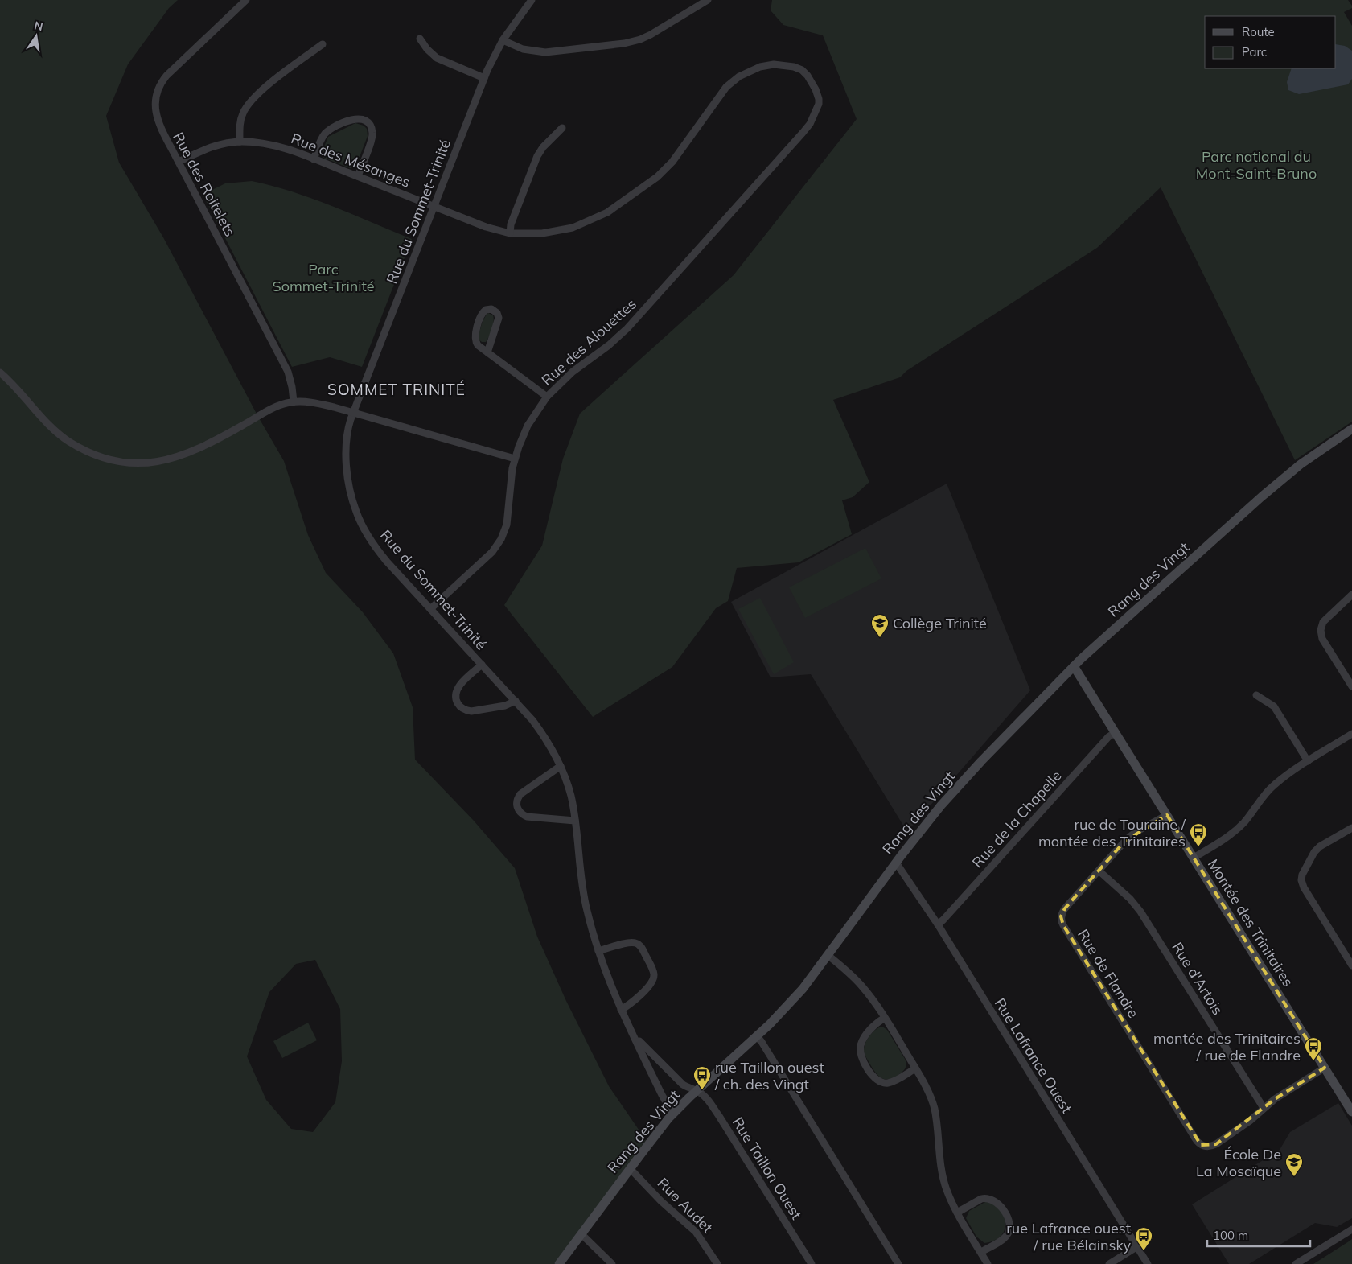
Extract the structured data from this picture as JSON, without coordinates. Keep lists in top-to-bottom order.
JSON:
{
  "streets": {
    "street": [
      "Rue des Mésanges",
      "Rue des Roitelets",
      "Rue du Sommet-Trinité",
      "Rue des Alouettes",
      "Rang des Vingt",
      "Rue de la Chapelle",
      "Montée des Trinitaires",
      "Rue de Flandre",
      "Rue d'Artois",
      "Rue Lafrance Ouest",
      "Rue Taillon Ouest",
      "Rue Audet"
    ]
  },
  "crossings": [
    ["Rue des Mésanges", "Rue des Roitelets"],
    ["Rue des Mésanges", "Rue du Sommet-Trinité"],
    ["Rue des Mésanges", "Rue des Alouettes"],
    ["Rue du Sommet-Trinité", "Rue des Alouettes"],
    ["Rue du Sommet-Trinité", "Rang des Vingt"],
    ["Rue du Sommet-Trinité", "Rue Taillon Ouest"],
    ["Rang des Vingt", "Montée des Trinitaires"],
    ["Rang des Vingt", "Rue Lafrance Ouest"],
    ["Rang des Vingt", "Rue Taillon Ouest"],
    ["Rang des Vingt", "Rue Audet"],
    ["Rue de la Chapelle", "Montée des Trinitaires"],
    ["Rue de la Chapelle", "Rue Lafrance Ouest"],
    ["Montée des Trinitaires", "Rue de Flandre"],
    ["Rue de Flandre", "Rue d'Artois"]
  ],
  "districts": ["SOMMET TRINITÉ"],
  "parks": ["Parc national du Mont-Saint-Bruno", "Parc Sommet-Trinité"],
  "places": {
    "school or university": ["Collège Trinité", "École De La Mosaïque"],
    "bus stop": [
      "rue de Touraine / montée des Trinitaires",
      "montée des Trinitaires / rue de Flandre",
      "rue Taillon ouest / ch. des Vingt",
      "rue Lafrance ouest / rue Bélainsky"
    ]
  },
  "legend": ["Route", "Parc"],
  "scale_bar": "100 m",
  "north": "top"
}
